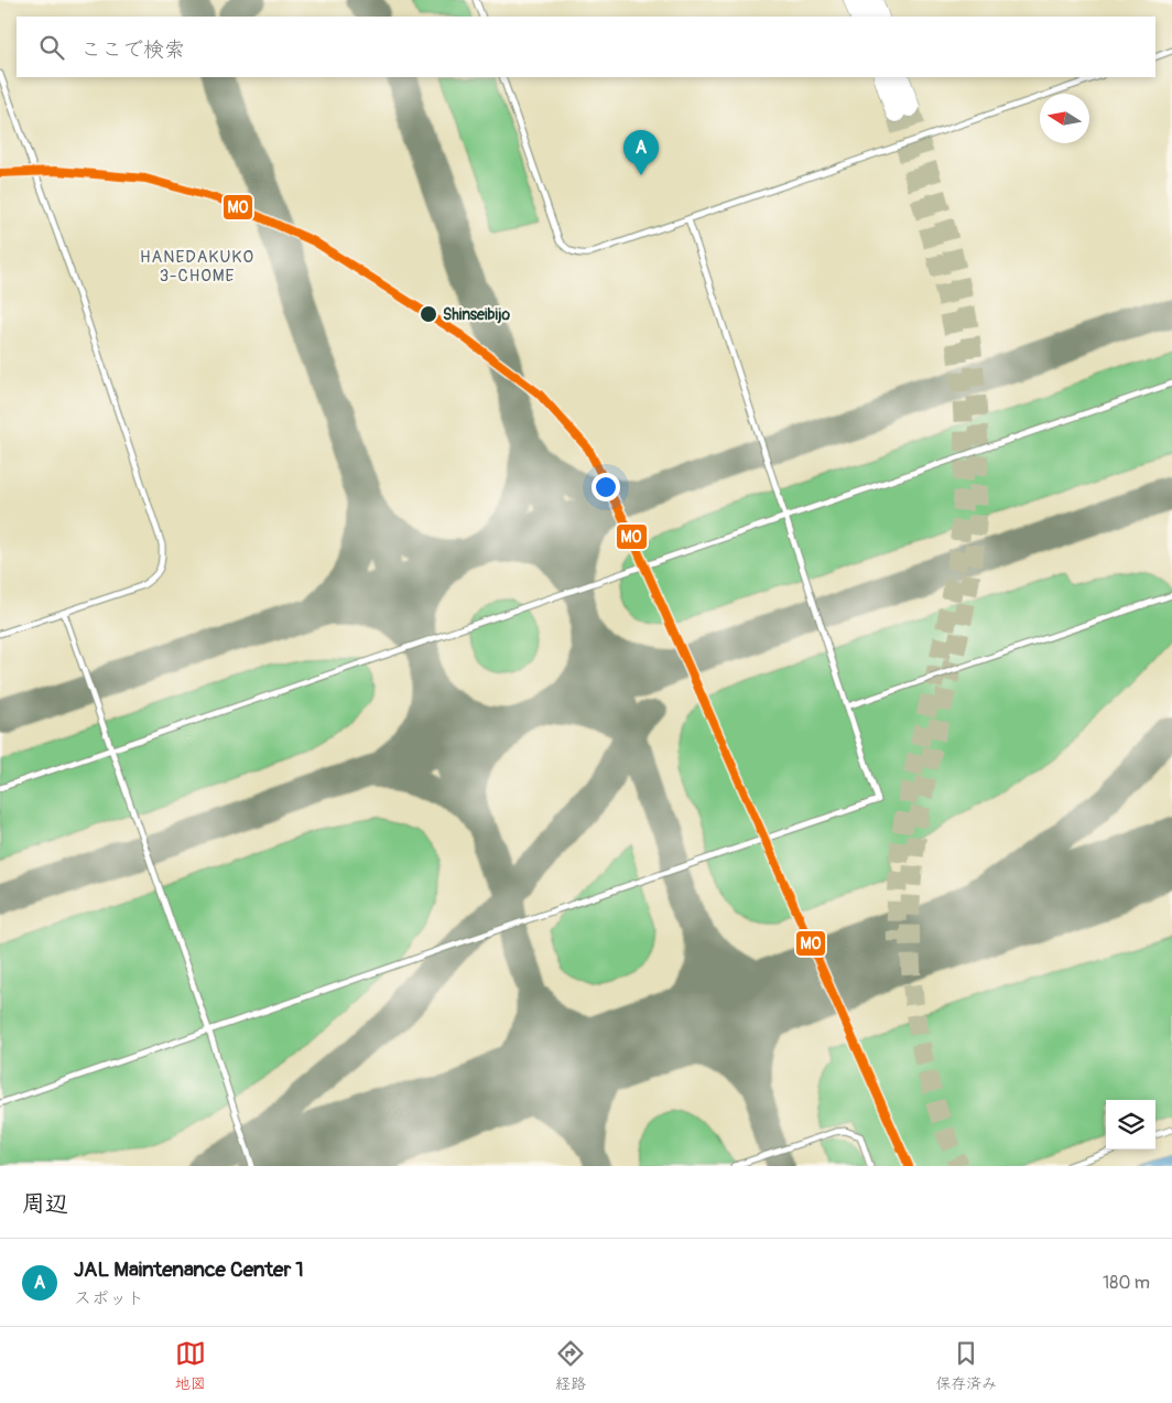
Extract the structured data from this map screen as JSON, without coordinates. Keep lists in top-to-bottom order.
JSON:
{
  "districts": ["HANEDAKUKO 3-CHOME"],
  "places": ["Shinseibijo"],
  "lines": ["transit line MO"],
  "north": "left",
  "page": {
    "search": "ここで検索",
    "pins": "A",
    "heading": "周辺",
    "list": [
      {
        "mark": "A",
        "name": "JAL Maintenance Center 1",
        "note": "スポット",
        "value": "180 m"
      }
    ],
    "nav": ["地図", "経路", "保存済み"]
  }
}
